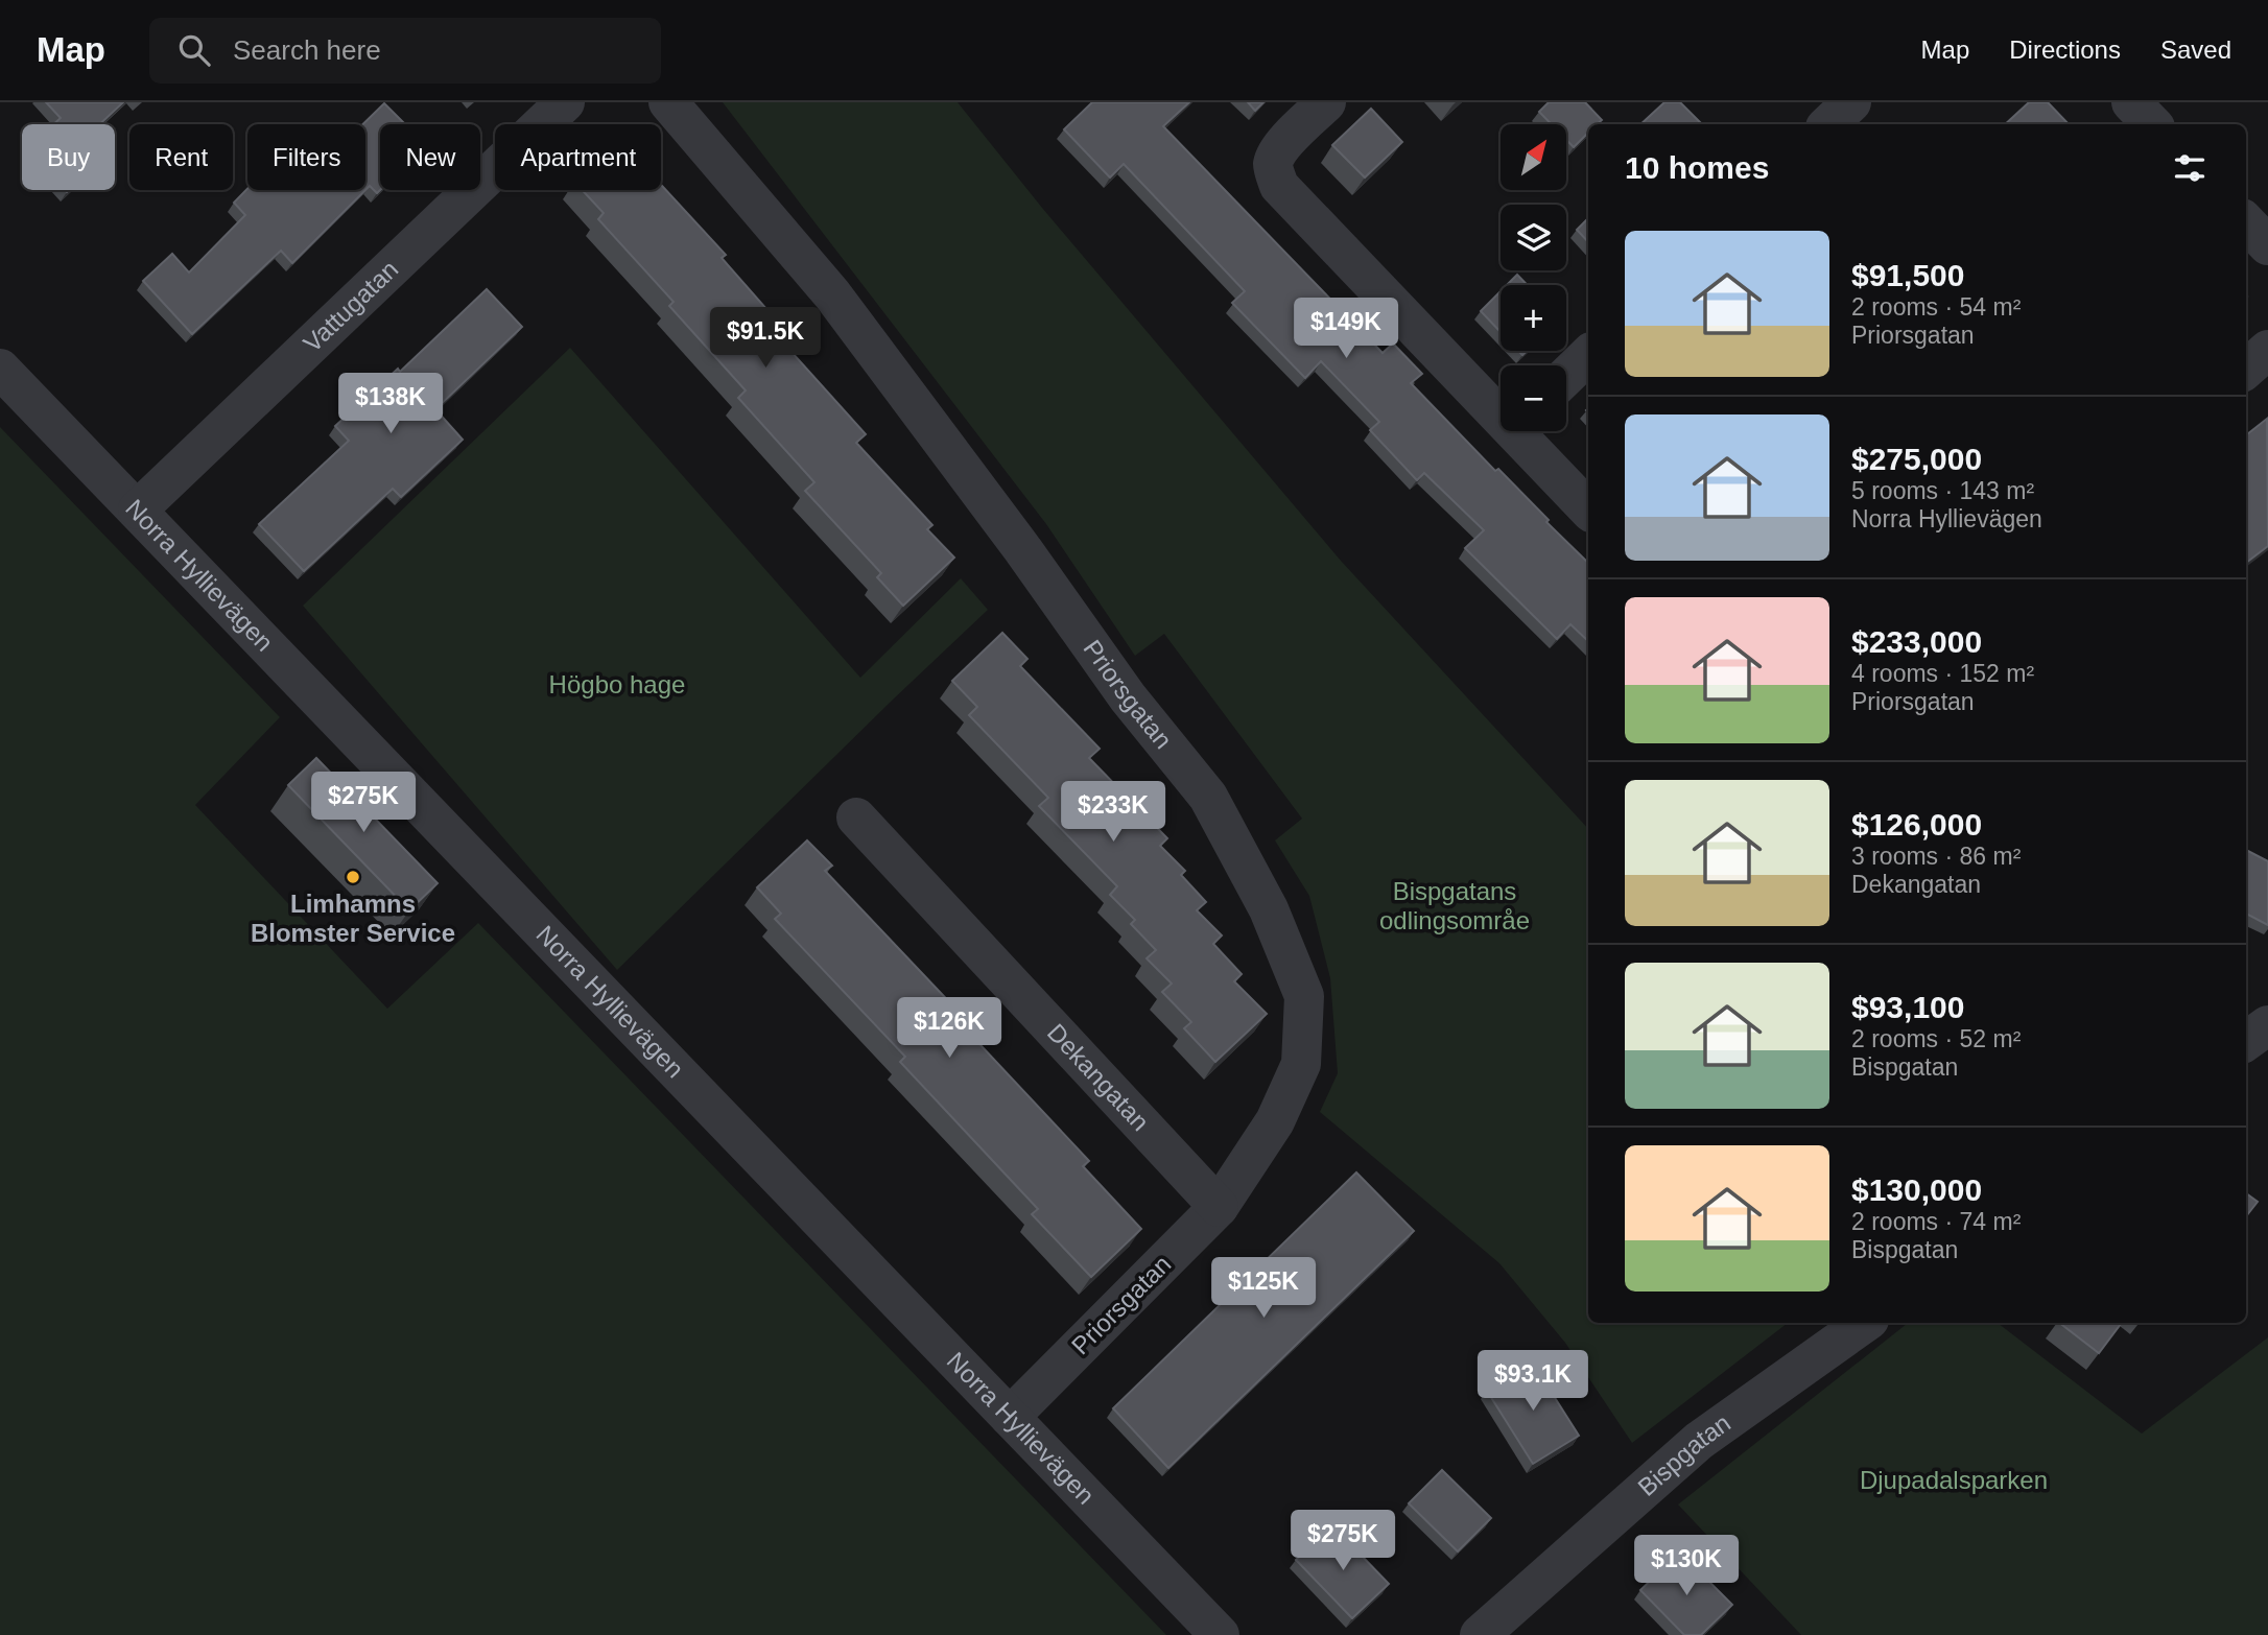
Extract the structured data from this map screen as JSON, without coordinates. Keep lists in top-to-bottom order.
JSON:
{
  "streets": {
    "street": [
      "Vattugatan",
      "Norra Hyllievägen",
      "Priorsgatan",
      "Dekangatan",
      "Bispgatan"
    ]
  },
  "crossings": [
    ["Vattugatan", "Norra Hyllievägen"],
    ["Norra Hyllievägen", "Priorsgatan"],
    ["Priorsgatan", "Dekangatan"]
  ],
  "parks": ["Högbo hage", "Bispgatans odlingsområe", "Djupadalsparken"],
  "places": ["Limhamns Blomster Service"],
  "north": "top right",
  "page": {
    "header": "Map",
    "search": "Search here",
    "nav": ["Map", "Directions", "Saved"],
    "map_buttons": ["+", "−"],
    "chip": [
      "Buy",
      "Rent",
      "Filters",
      "New",
      "Apartment"
    ],
    "heading": "10 homes",
    "list": [
      {
        "name": "$91,500",
        "note": "2 rooms · 54 m² · Priorsgatan"
      },
      {
        "name": "$275,000",
        "note": "5 rooms · 143 m² · Norra Hyllievägen"
      },
      {
        "name": "$233,000",
        "note": "4 rooms · 152 m² · Priorsgatan"
      },
      {
        "name": "$126,000",
        "note": "3 rooms · 86 m² · Dekangatan"
      },
      {
        "name": "$93,100",
        "note": "2 rooms · 52 m² · Bispgatan"
      },
      {
        "name": "$130,000",
        "note": "2 rooms · 74 m² · Bispgatan"
      }
    ],
    "price": [
      "$149K",
      "$91.5K",
      "$138K",
      "$275K",
      "$233K",
      "$126K",
      "$125K",
      "$93.1K",
      "$275K",
      "$130K"
    ]
  }
}
